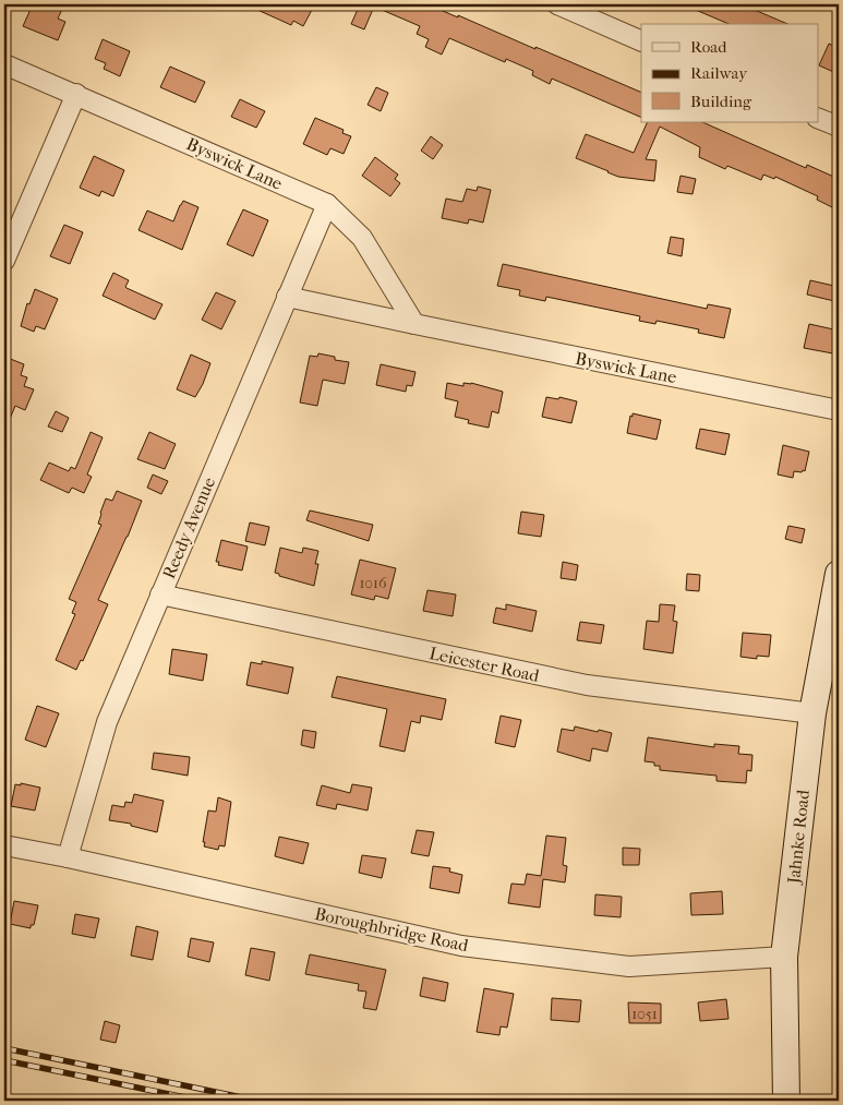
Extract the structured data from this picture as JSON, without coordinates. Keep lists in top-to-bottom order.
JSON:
{
  "streets": {
    "main road": ["Jahnke Road"],
    "street": [
      "Byswick Lane",
      "Reedy Avenue",
      "Leicester Road",
      "Boroughbridge Road"
    ]
  },
  "crossings": [
    ["Byswick Lane", "Reedy Avenue"],
    ["Reedy Avenue", "Leicester Road"],
    ["Reedy Avenue", "Boroughbridge Road"],
    ["Leicester Road", "Jahnke Road"],
    ["Jahnke Road", "Boroughbridge Road"]
  ],
  "house_numbers": ["1016", "1051"],
  "legend": ["Road", "Railway", "Building"]
}
